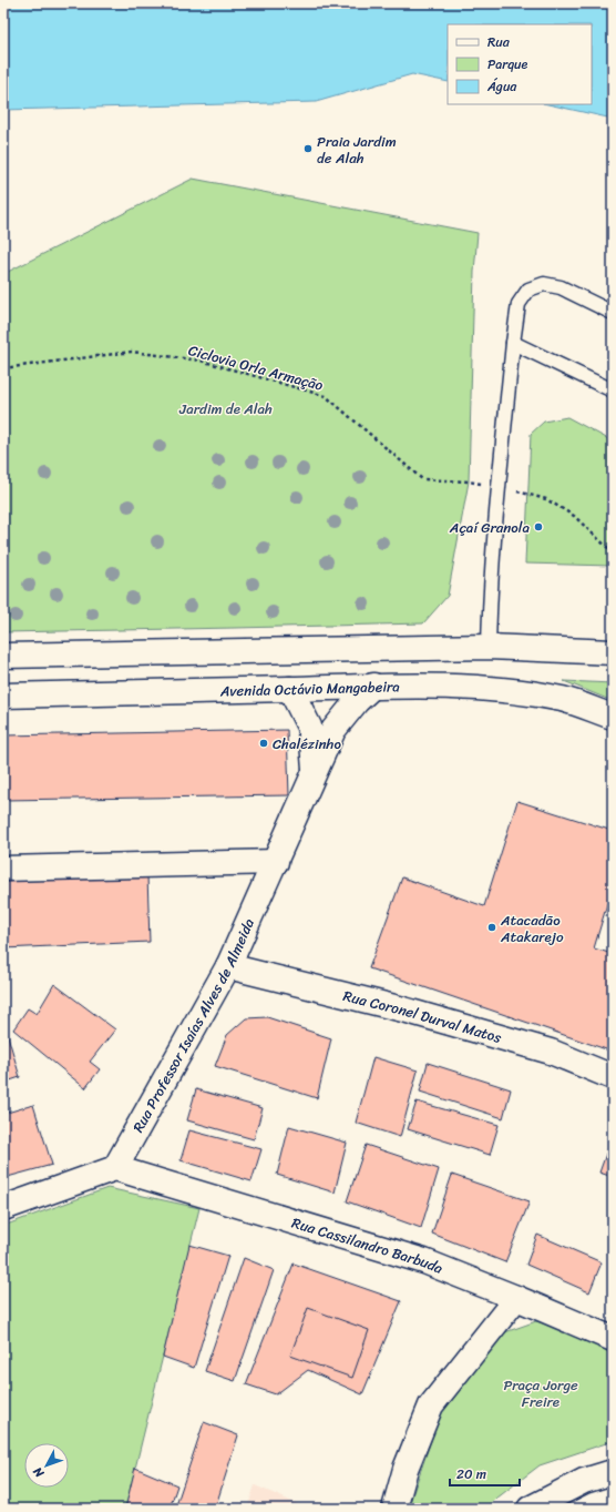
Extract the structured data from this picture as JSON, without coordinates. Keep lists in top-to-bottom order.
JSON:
{
  "streets": {
    "street": [
      "Avenida Octávio Mangabeira",
      "Rua Coronel Durval Matos",
      "Rua Professor Isaías Alves de Almeida",
      "Rua Cassilandro Barbuda"
    ],
    "path": ["Ciclovia Orla Armação"]
  },
  "crossings": [
    ["Avenida Octávio Mangabeira", "Rua Professor Isaías Alves de Almeida"],
    ["Rua Coronel Durval Matos", "Rua Professor Isaías Alves de Almeida"],
    ["Rua Professor Isaías Alves de Almeida", "Rua Cassilandro Barbuda"]
  ],
  "parks": ["Jardim de Alah", "Praça Jorge Freire"],
  "places": [
    "Praia Jardim de Alah",
    "Açaí Granola",
    "Chalézinho",
    "Atacadão Atakarejo"
  ],
  "legend": ["Rua", "Parque", "Água"],
  "scale_bar": "20 m",
  "north": "bottom left"
}
